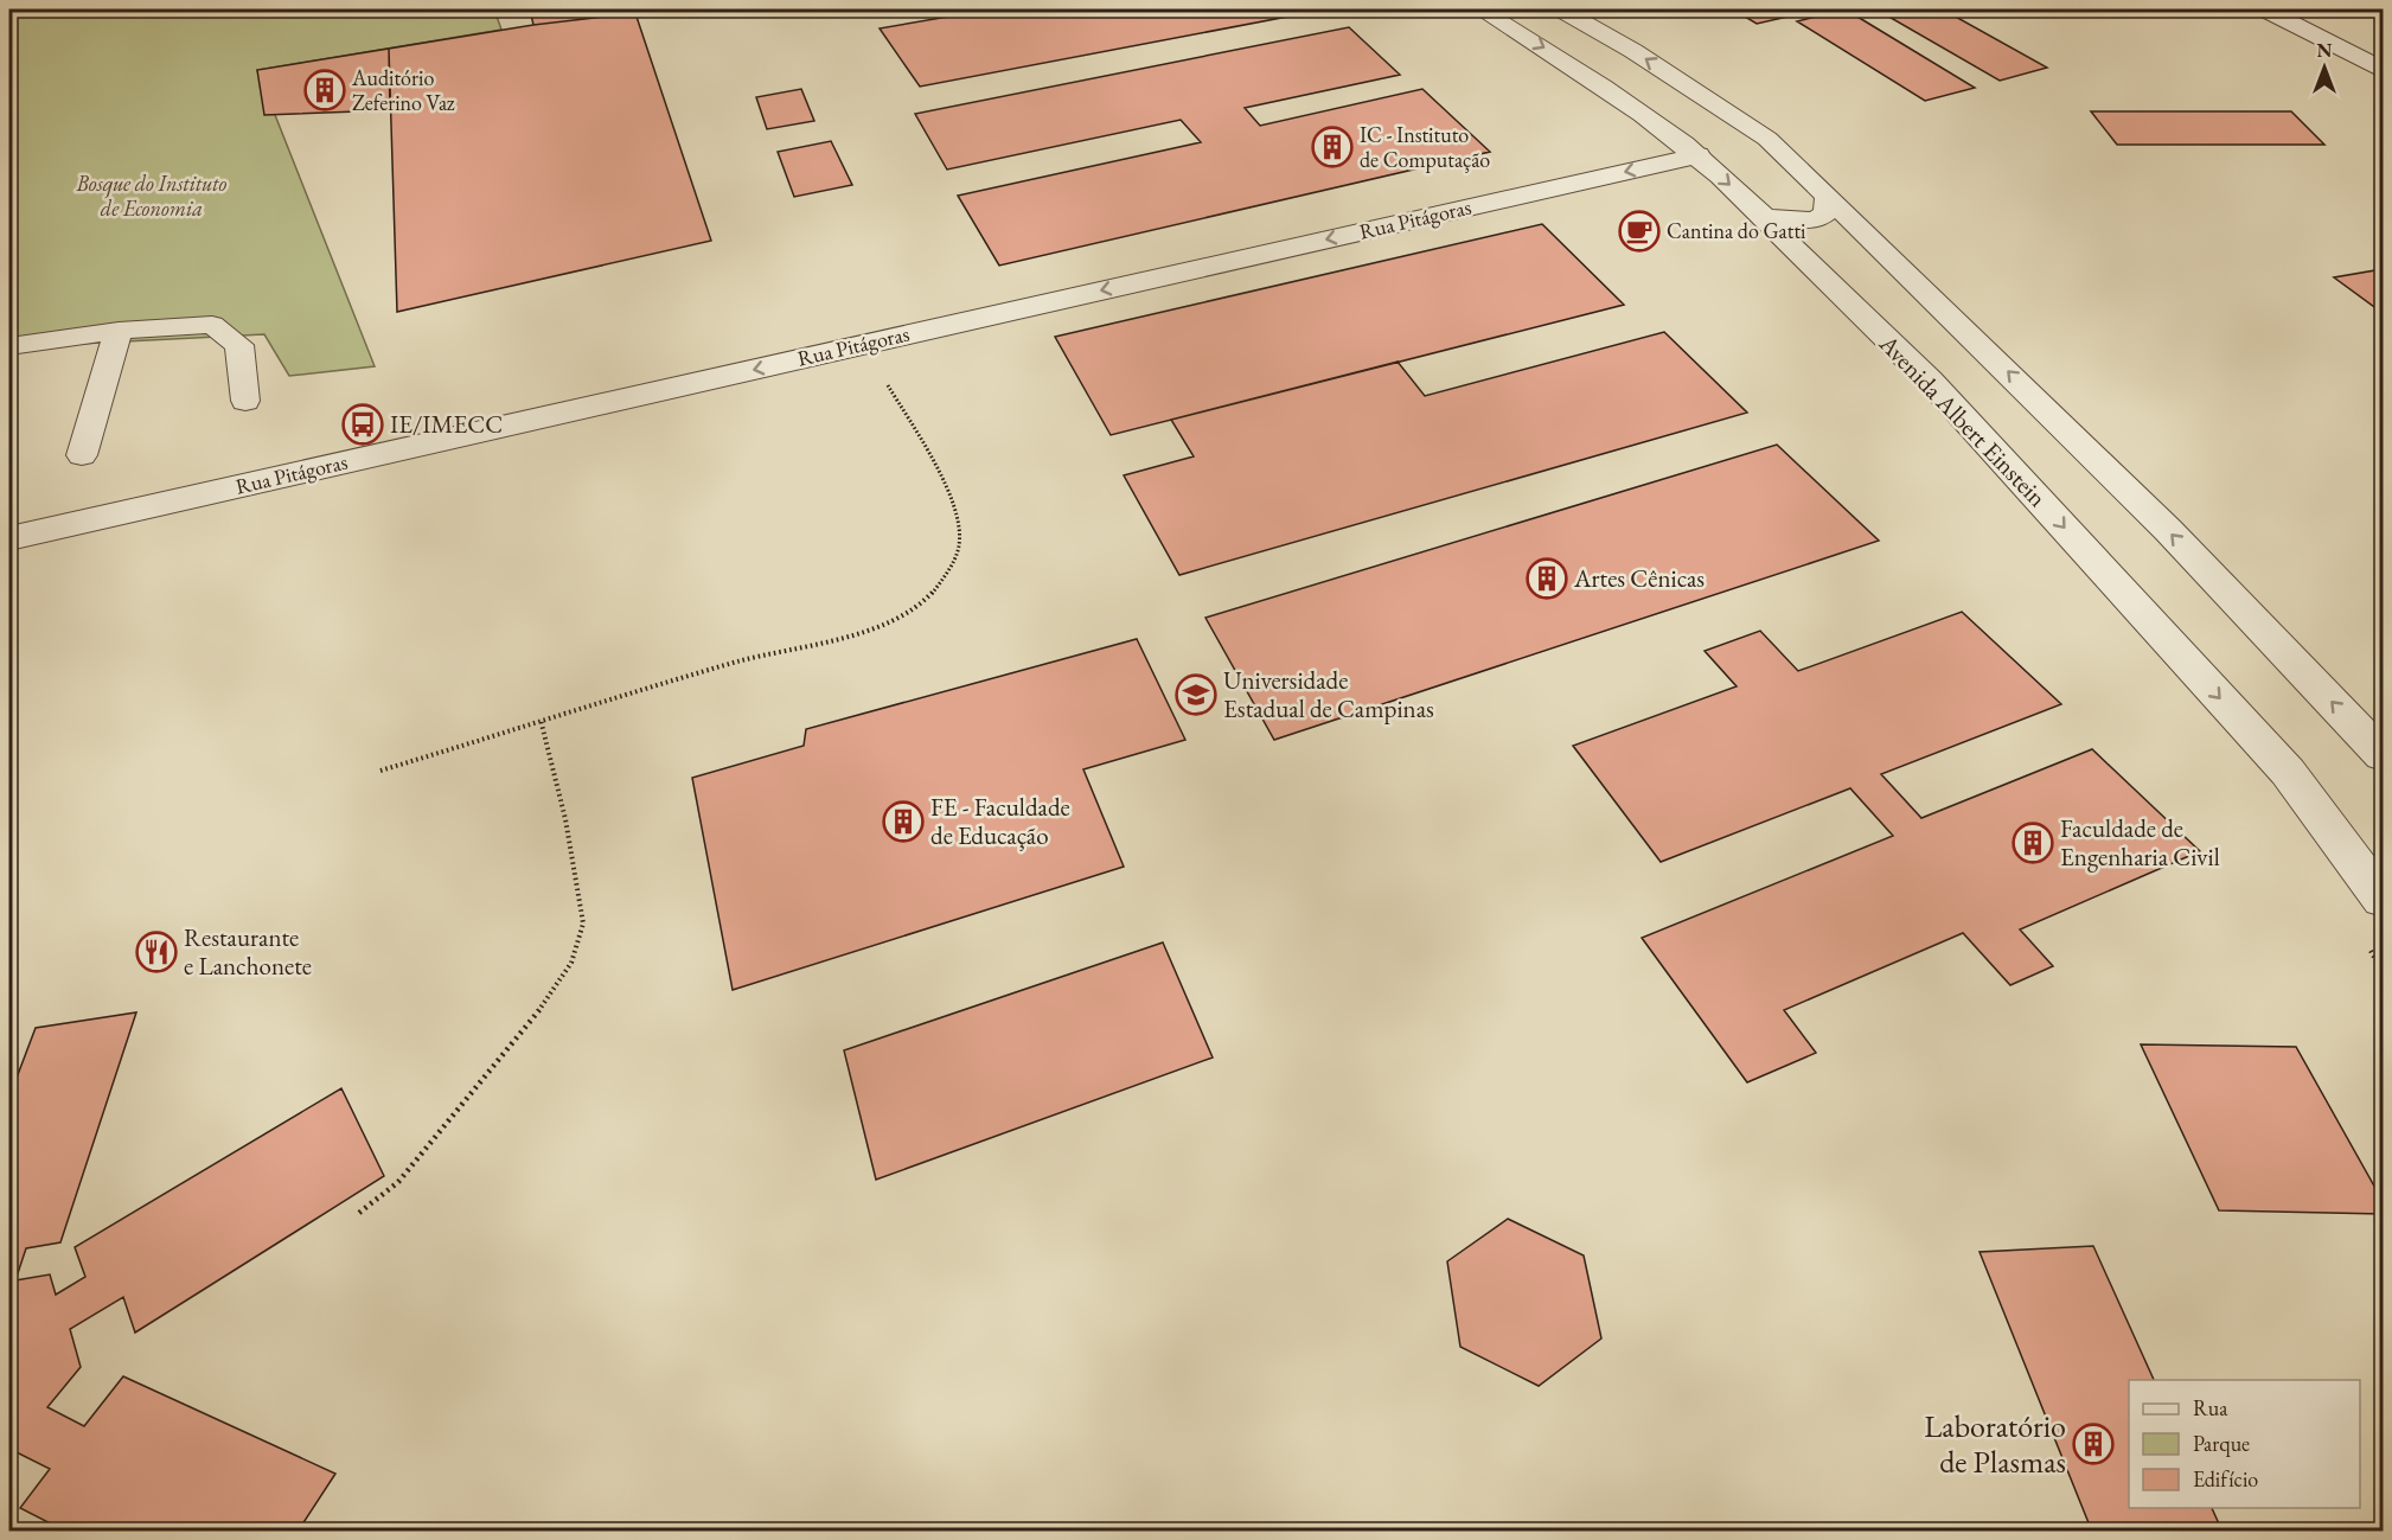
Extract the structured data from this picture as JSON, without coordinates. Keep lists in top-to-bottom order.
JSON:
{
  "streets": {
    "street": ["Rua Pitágoras", "Avenida Albert Einstein"]
  },
  "crossings": [
    ["Rua Pitágoras", "Avenida Albert Einstein"]
  ],
  "one_way": ["Rua Pitágoras"],
  "parks": ["Bosque do Instituto de Economia"],
  "places": {
    "building": [
      "Auditório Zeferino Vaz",
      "IC - Instituto de Computação",
      "Artes Cênicas",
      "FE - Faculdade de Educação",
      "Faculdade de Engenharia Civil",
      "Laboratório de Plasmas"
    ],
    "cafe": ["Cantina do Gatti"],
    "bus stop": ["IE/IMECC"],
    "school or university": ["Universidade Estadual de Campinas"],
    "restaurant": ["Restaurante e Lanchonete"]
  },
  "legend": ["Rua", "Parque", "Edifício"],
  "north": "top"
}
